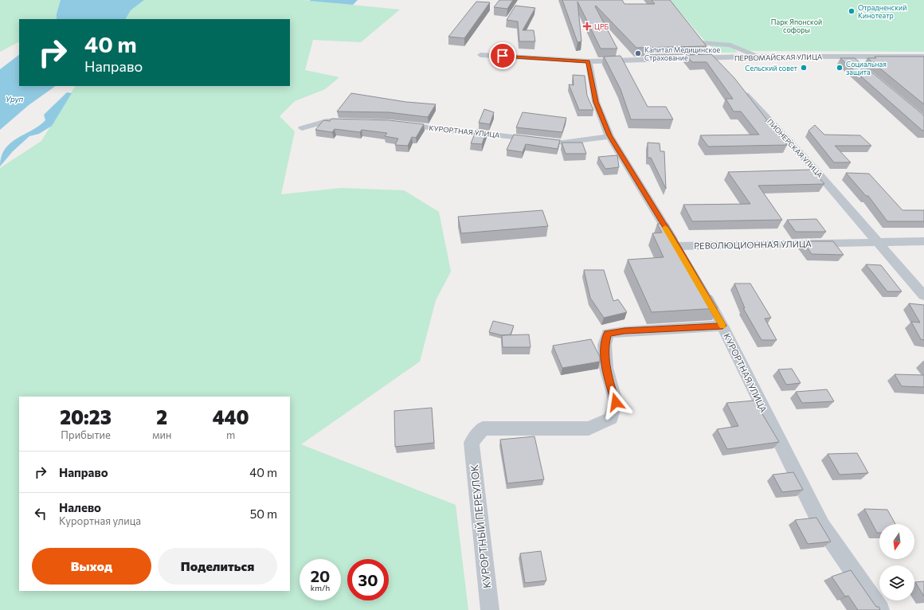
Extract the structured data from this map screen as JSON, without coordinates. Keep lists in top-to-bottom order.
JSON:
{
  "streets": {
    "street": [
      "ПЕРВОМАЙСКАЯ УЛИЦА",
      "КУРОРТНАЯ УЛИЦА",
      "ПИОНЕРСКАЯ УЛИЦА",
      "РЕВОЛЮЦИОННАЯ УЛИЦА",
      "КУРОРТНЫЙ ПЕРЕУЛОК"
    ]
  },
  "crossings": [
    ["КУРОРТНАЯ УЛИЦА", "РЕВОЛЮЦИОННАЯ УЛИЦА"],
    ["КУРОРТНАЯ УЛИЦА", "КУРОРТНЫЙ ПЕРЕУЛОК"],
    ["ПИОНЕРСКАЯ УЛИЦА", "РЕВОЛЮЦИОННАЯ УЛИЦА"]
  ],
  "water": ["Уруп"],
  "parks": ["Парк Японской софоры"],
  "places": {
    "other": [
      "Отрадненский Кинотеатр",
      "Капитал Медицинское Страхование",
      "Сельский совет",
      "Социальная защита"
    ],
    "health": ["ЦРБ"]
  },
  "north": "bottom",
  "page": {
    "turn": ["40 m", "Направо"],
    "eta": [
      "20:23",
      "Прибытие",
      "2",
      "мин",
      "440",
      "m"
    ],
    "list": [
      {
        "name": "Направо",
        "value": "40 m"
      },
      {
        "name": "Налево",
        "note": "Курортная улица",
        "value": "50 m"
      }
    ],
    "buttons": ["Выход", "Поделиться"],
    "speed": "20 km/h",
    "limit": "30"
  }
}
